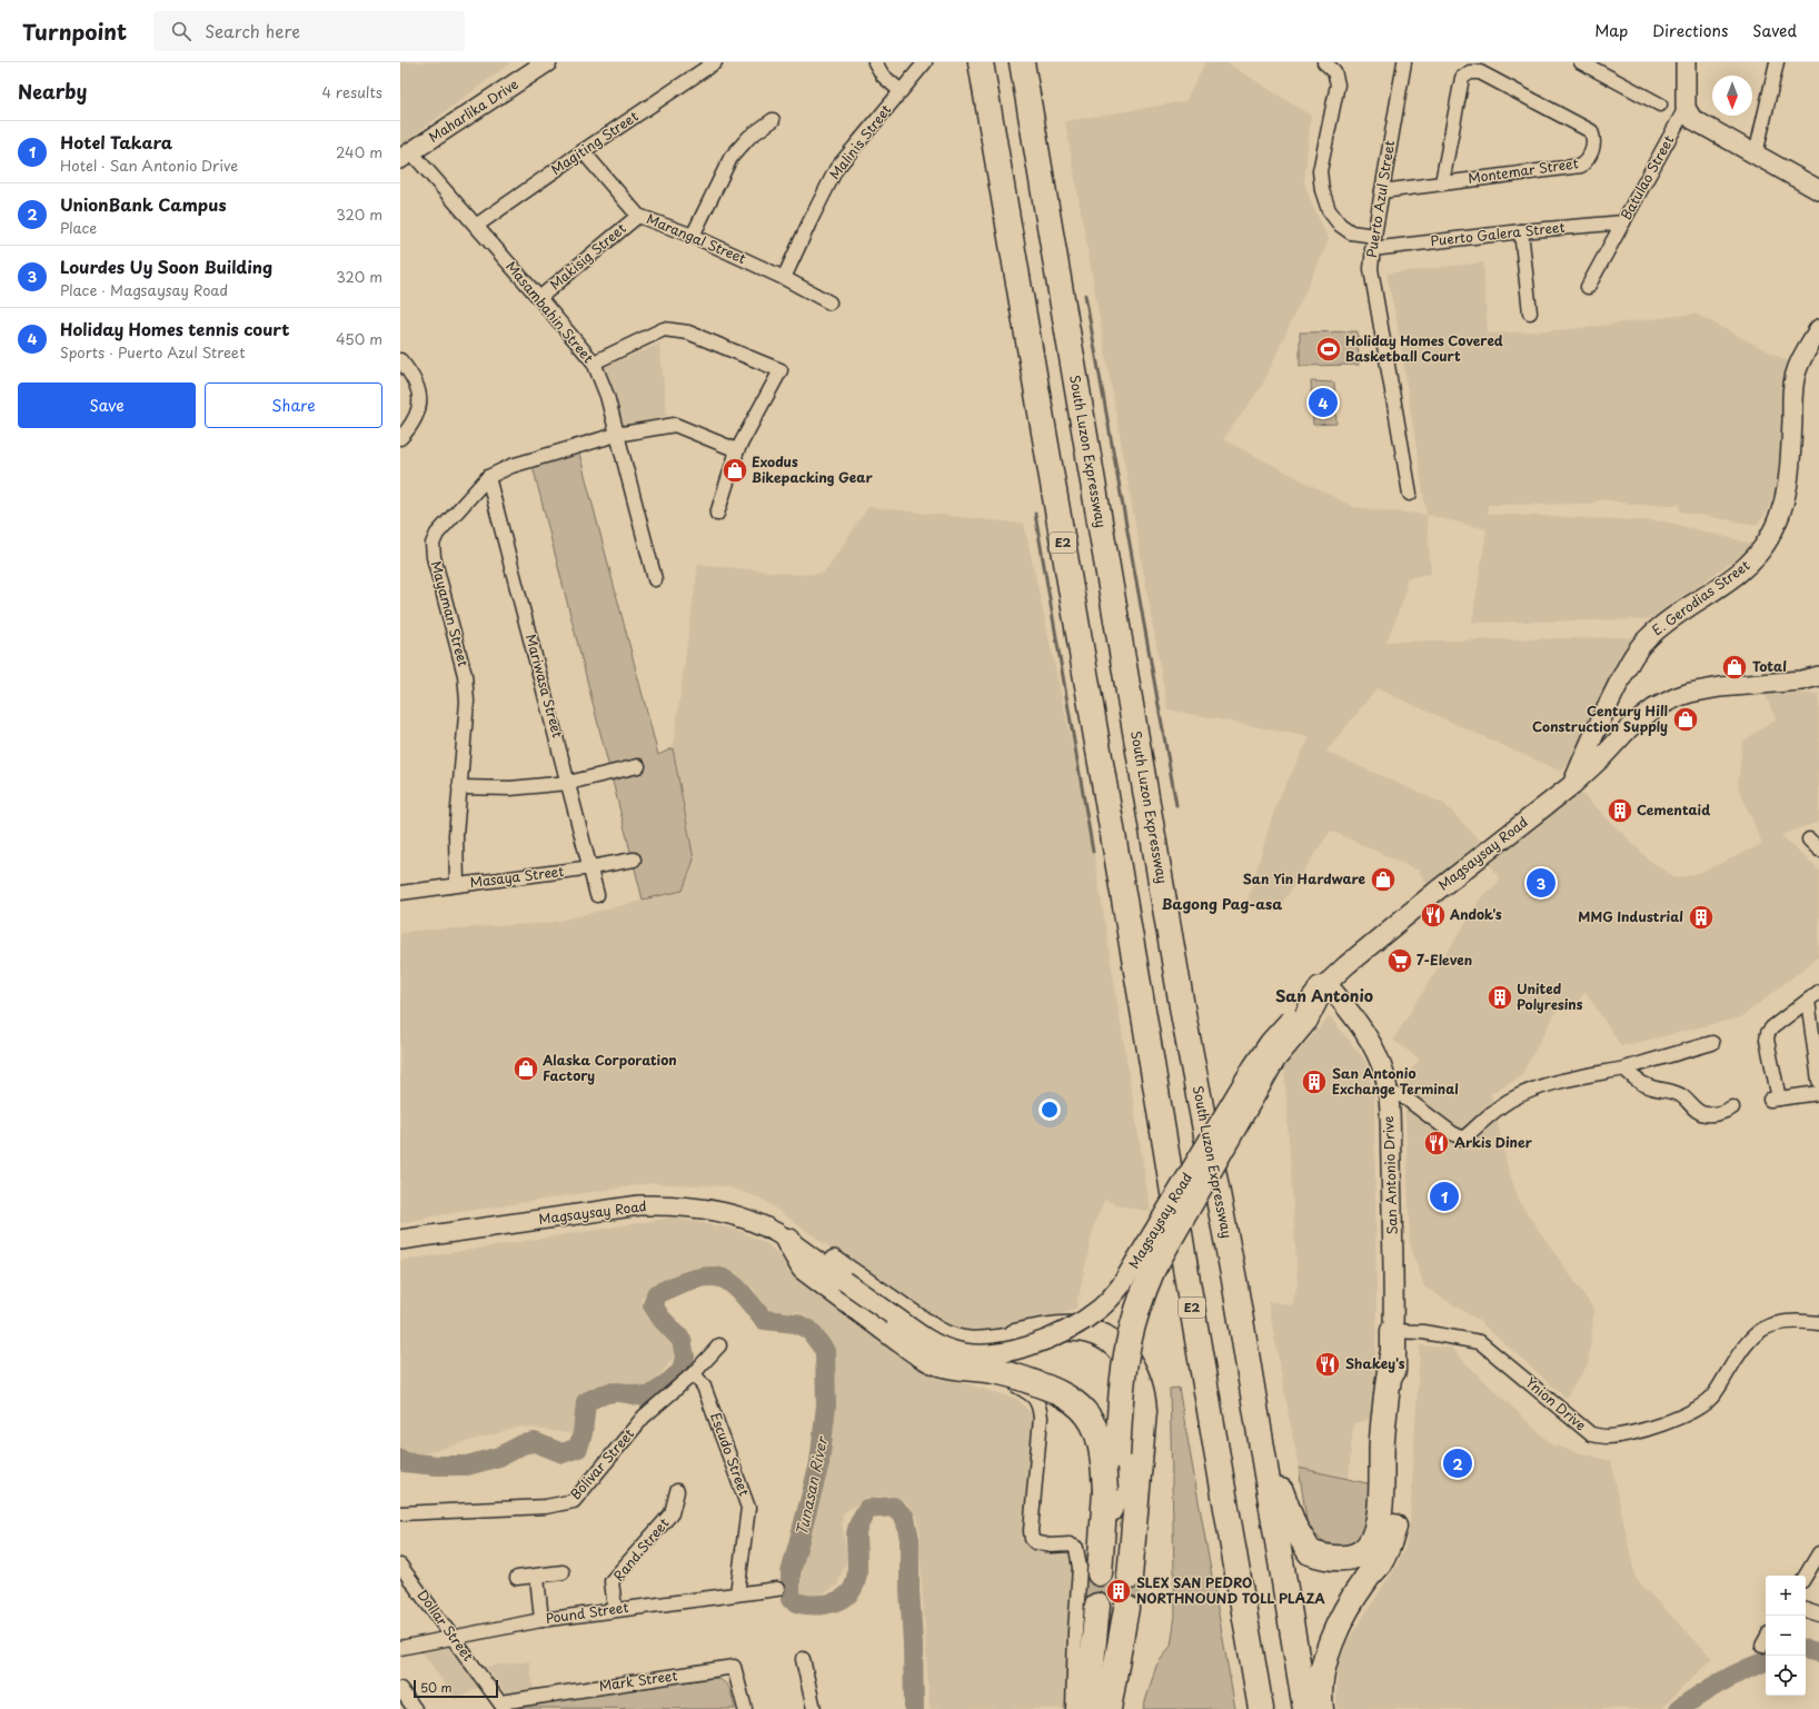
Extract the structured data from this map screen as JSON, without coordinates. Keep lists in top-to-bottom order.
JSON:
{
  "streets": {
    "highway": ["South Luzon Expressway", "E2"],
    "main road": [
      "Maharlika Drive",
      "Batulao Street",
      "E. Gerodias Street",
      "Magsaysay Road",
      "San Antonio Drive"
    ],
    "street": [
      "Malinis Street",
      "Magiting Street",
      "Montemar Street",
      "Puerto Azul Street",
      "Puerto Galera Street",
      "Marangal Street",
      "Makisig Street",
      "Masambahin Street",
      "Mayaman Street",
      "Mariwasa Street",
      "Masaya Street",
      "Ynion Drive",
      "Escudo Street",
      "Bolivar Street",
      "Rand Street",
      "Pound Street",
      "Dollar Street",
      "Mark Street"
    ]
  },
  "crossings": [
    ["Maharlika Drive", "Masambahin Street"],
    ["Malinis Street", "Marangal Street"],
    ["Magiting Street", "Marangal Street"],
    ["Magiting Street", "Masambahin Street"],
    ["Montemar Street", "Puerto Azul Street"],
    ["Batulao Street", "Puerto Galera Street"],
    ["Puerto Azul Street", "Puerto Galera Street"],
    ["Marangal Street", "Makisig Street"],
    ["Makisig Street", "Masambahin Street"],
    ["Masambahin Street", "Mayaman Street"],
    ["E. Gerodias Street", "Magsaysay Road"],
    ["Mayaman Street", "Mariwasa Street"],
    ["Mayaman Street", "Masaya Street"],
    ["Mariwasa Street", "Masaya Street"],
    ["Magsaysay Road", "San Antonio Drive"],
    ["San Antonio Drive", "Ynion Drive"],
    ["Escudo Street", "Bolivar Street"],
    ["Escudo Street", "Pound Street"],
    ["Rand Street", "Pound Street"],
    ["Pound Street", "Dollar Street"],
    ["Dollar Street", "Mark Street"]
  ],
  "districts": ["Bagong Pag-asa", "San Antonio"],
  "water": ["Tunasan River"],
  "places": {
    "sports": ["Holiday Homes Covered Basketball Court"],
    "shop": [
      "Exodus Bikepacking Gear",
      "Total",
      "Century Hill Construction Supply",
      "San Yin Hardware",
      "Alaska Corporation Factory"
    ],
    "building": [
      "Cementaid",
      "MMG Industrial",
      "United Polyresins",
      "San Antonio Exchange Terminal",
      "SLEX SAN PEDRO NORTHNOUND TOLL PLAZA"
    ],
    "restaurant": ["Andok's", "Arkis Diner", "Shakey's"],
    "supermarket": ["7-Eleven"]
  },
  "scale_bar": "50 m",
  "north": "bottom",
  "page": {
    "header": "Turnpoint",
    "search": "Search here",
    "nav": ["Map", "Directions", "Saved"],
    "heading": ["Nearby", "4 results"],
    "list": [
      {
        "mark": "1",
        "name": "Hotel Takara",
        "note": "Hotel · San Antonio Drive",
        "value": "240 m"
      },
      {
        "mark": "2",
        "name": "UnionBank Campus",
        "note": "Place",
        "value": "320 m"
      },
      {
        "mark": "3",
        "name": "Lourdes Uy Soon Building",
        "note": "Place · Magsaysay Road",
        "value": "320 m"
      },
      {
        "mark": "4",
        "name": "Holiday Homes tennis court",
        "note": "Sports · Puerto Azul Street",
        "value": "450 m"
      }
    ],
    "buttons": ["Save", "Share"],
    "pins": [
      "4",
      "3",
      "1",
      "2"
    ],
    "map_buttons": ["+", "−"],
    "scale": "50 m"
  }
}
